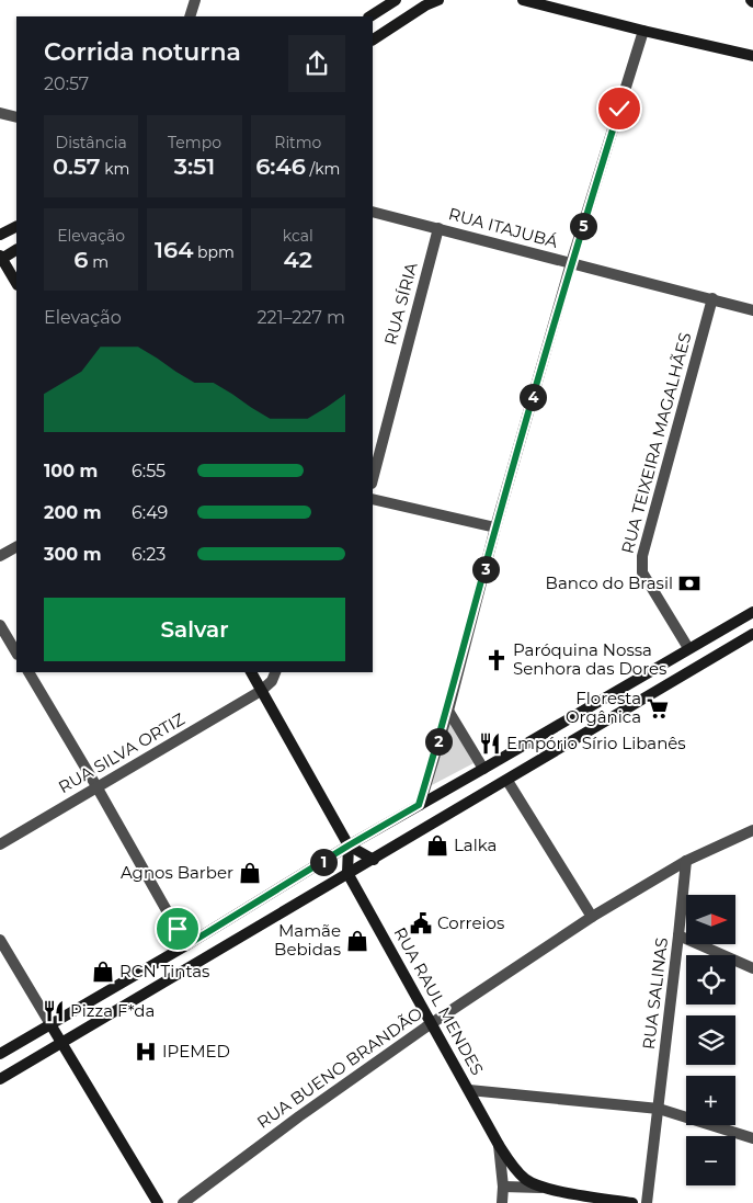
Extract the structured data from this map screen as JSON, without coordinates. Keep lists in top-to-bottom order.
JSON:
{
  "streets": {
    "main road": ["RUA RAUL MENDES"],
    "street": [
      "RUA ITAJUBÁ",
      "RUA SÍRIA",
      "RUA TEIXEIRA MAGALHÃES",
      "RUA SILVA ORTIZ",
      "RUA SALINAS",
      "RUA BUENO BRANDÃO"
    ]
  },
  "crossings": [
    ["RUA ITAJUBÁ", "RUA SÍRIA"],
    ["RUA ITAJUBÁ", "RUA TEIXEIRA MAGALHÃES"],
    ["RUA SALINAS", "RUA BUENO BRANDÃO"],
    ["RUA RAUL MENDES", "RUA BUENO BRANDÃO"]
  ],
  "places": {
    "bank": ["Banco do Brasil"],
    "church": ["Paróquina Nossa Senhora das Dores"],
    "supermarket": ["Floresta Orgânica"],
    "restaurant": ["Empório Sírio Libanês", "Pizza F*da"],
    "shop": [
      "Lalka",
      "Agnos Barber",
      "Mamãe Bebidas",
      "RCN Tintas"
    ],
    "public building": ["Correios"],
    "hospital": ["IPEMED"]
  },
  "north": "right",
  "page": {
    "heading": ["Corrida noturna", "20:57"],
    "stats": [
      ["Distância", "0.57 km"],
      ["Tempo", "3:51"],
      ["Ritmo", "6:46 /km"],
      ["Elevação", "6 m"],
      ["164 bpm"],
      ["kcal", "42"]
    ],
    "pins": [
      "5",
      "4",
      "3",
      "2",
      "1"
    ],
    "chart": ["Elevação", "221–227 m"],
    "list": [
      {
        "name": "100 m",
        "note": "6:55"
      },
      {
        "name": "200 m",
        "note": "6:49"
      },
      {
        "name": "300 m",
        "note": "6:23"
      }
    ],
    "buttons": "Salvar",
    "map_buttons": ["+", "−"]
  }
}
